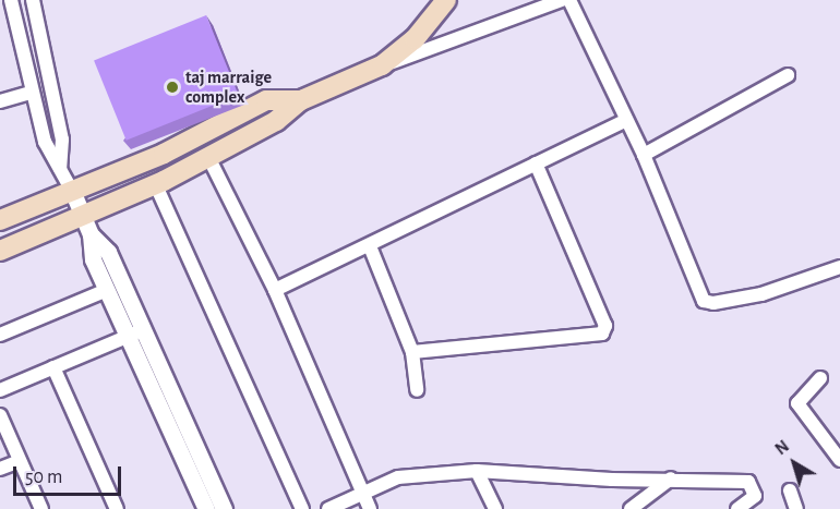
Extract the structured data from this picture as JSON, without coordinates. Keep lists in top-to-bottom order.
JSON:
{
  "places": ["taj marraige complex"],
  "scale_bar": "50 m",
  "north": "top left"
}
